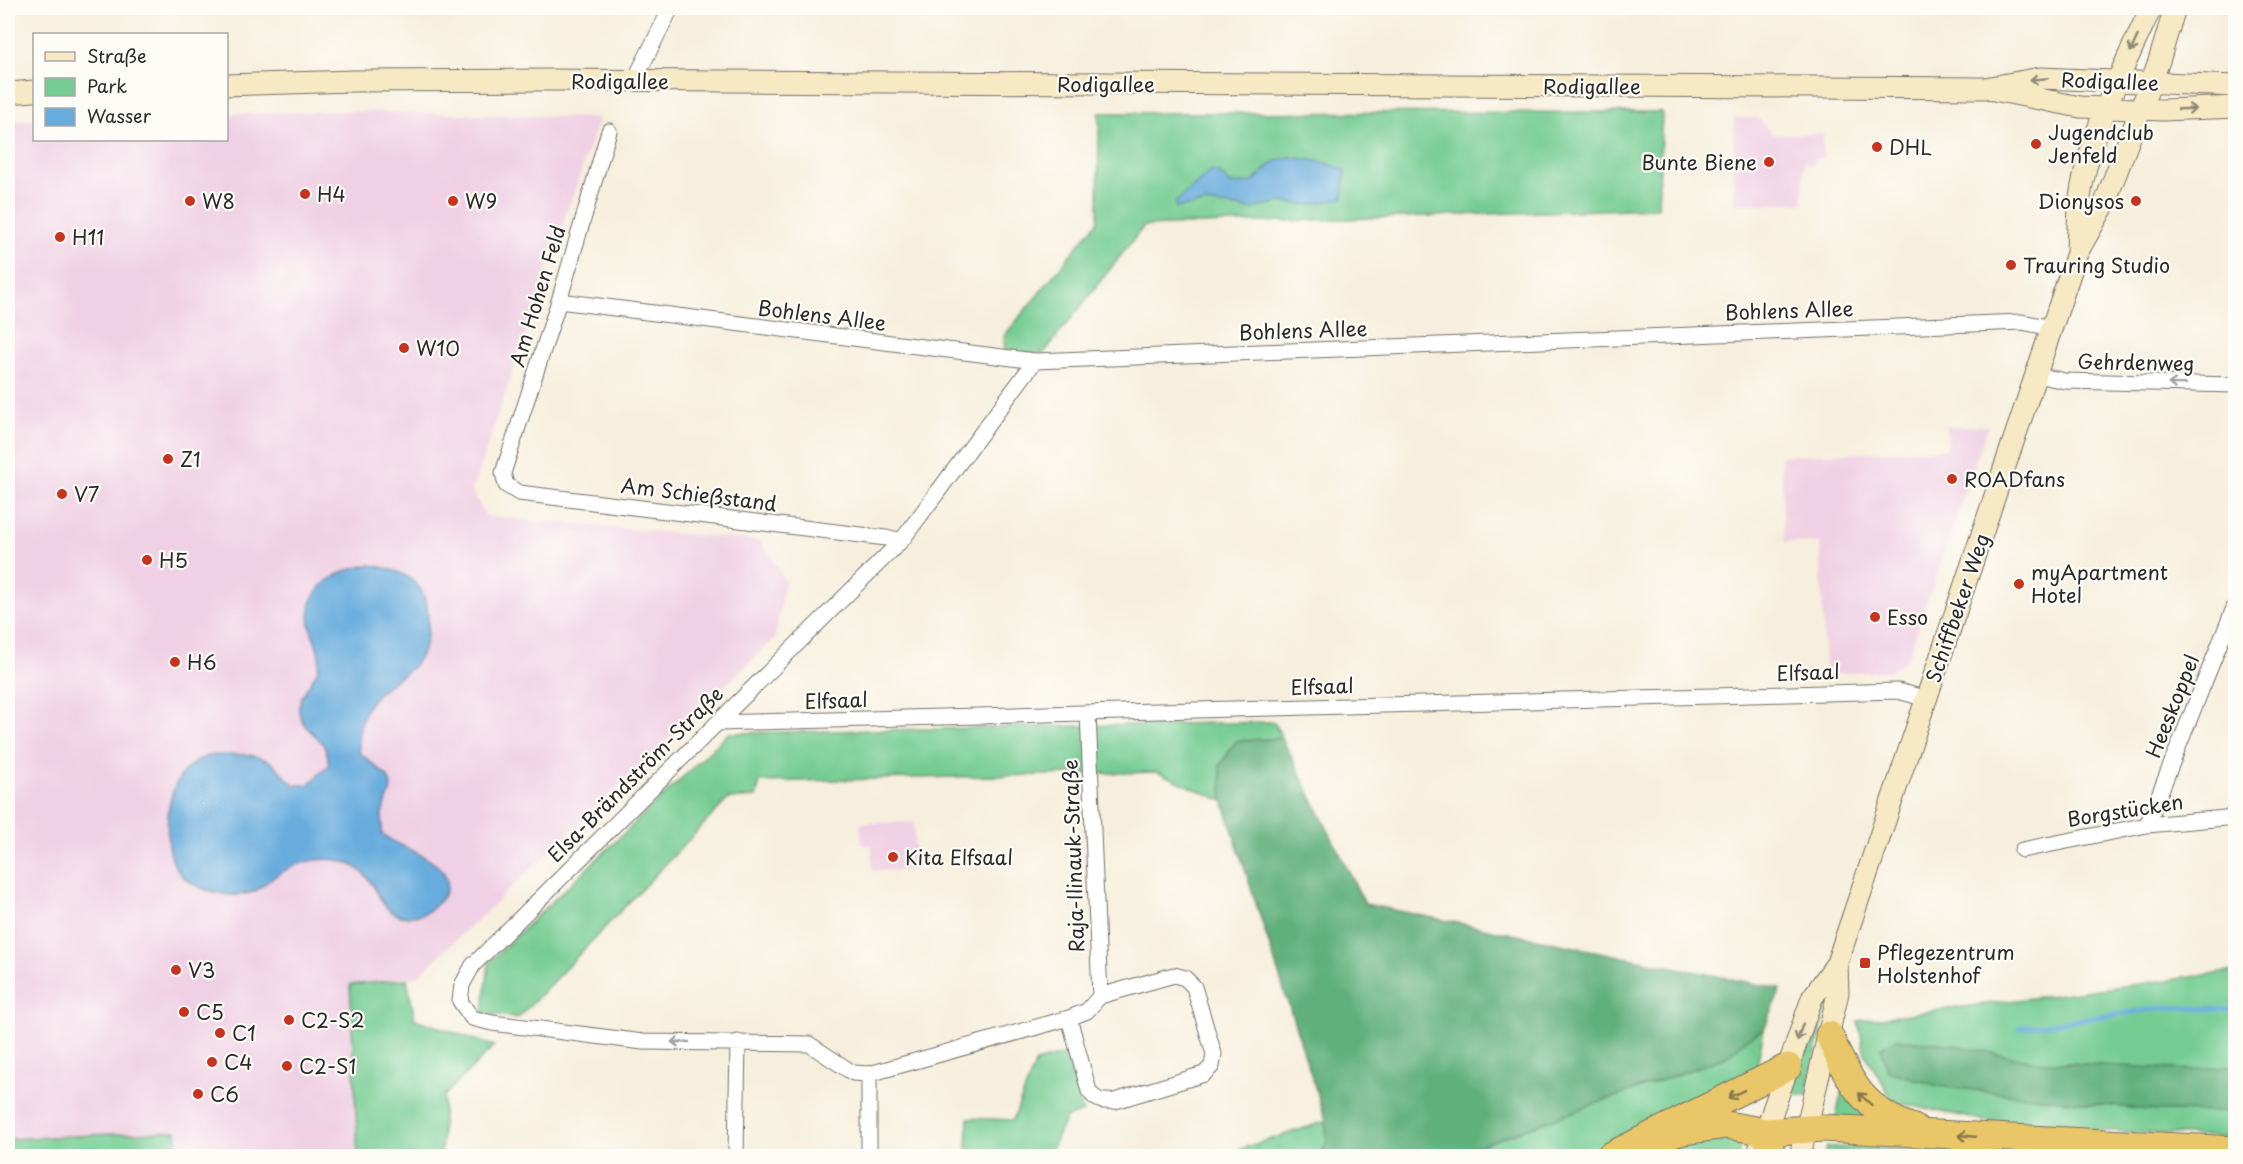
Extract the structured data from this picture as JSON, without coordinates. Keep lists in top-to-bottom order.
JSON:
{
  "streets": {
    "main road": ["Rodigallee", "Schiffbeker Weg"],
    "street": [
      "Am Hohen Feld",
      "Bohlens Allee",
      "Gehrdenweg",
      "Am Schießstand",
      "Elfsaal",
      "Heeskoppel",
      "Elsa-Brändström-Straße",
      "Borgstücken",
      "Raja-Ilinauk-Straße"
    ]
  },
  "crossings": [
    ["Rodigallee", "Schiffbeker Weg"],
    ["Am Hohen Feld", "Bohlens Allee"],
    ["Am Hohen Feld", "Am Schießstand"],
    ["Bohlens Allee", "Schiffbeker Weg"],
    ["Bohlens Allee", "Elsa-Brändström-Straße"],
    ["Gehrdenweg", "Schiffbeker Weg"],
    ["Am Schießstand", "Elsa-Brändström-Straße"],
    ["Schiffbeker Weg", "Elfsaal"],
    ["Elfsaal", "Elsa-Brändström-Straße"],
    ["Elfsaal", "Raja-Ilinauk-Straße"],
    ["Heeskoppel", "Borgstücken"]
  ],
  "one_way": ["Gehrdenweg"],
  "places": {
    "other": [
      "Jugendclub Jenfeld",
      "DHL",
      "Bunte Biene",
      "H4",
      "W8",
      "W9",
      "Dionysos",
      "H11",
      "Trauring Studio",
      "W10",
      "Z1",
      "ROADfans",
      "V7",
      "H5",
      "myApartment Hotel",
      "Esso",
      "H6",
      "Kita Elfsaal",
      "V3",
      "C5",
      "C2-S2",
      "C1",
      "C4",
      "C2-S1",
      "C6"
    ],
    "transit": ["Pflegezentrum Holstenhof"]
  },
  "legend": ["Straße", "Park", "Wasser"]
}
